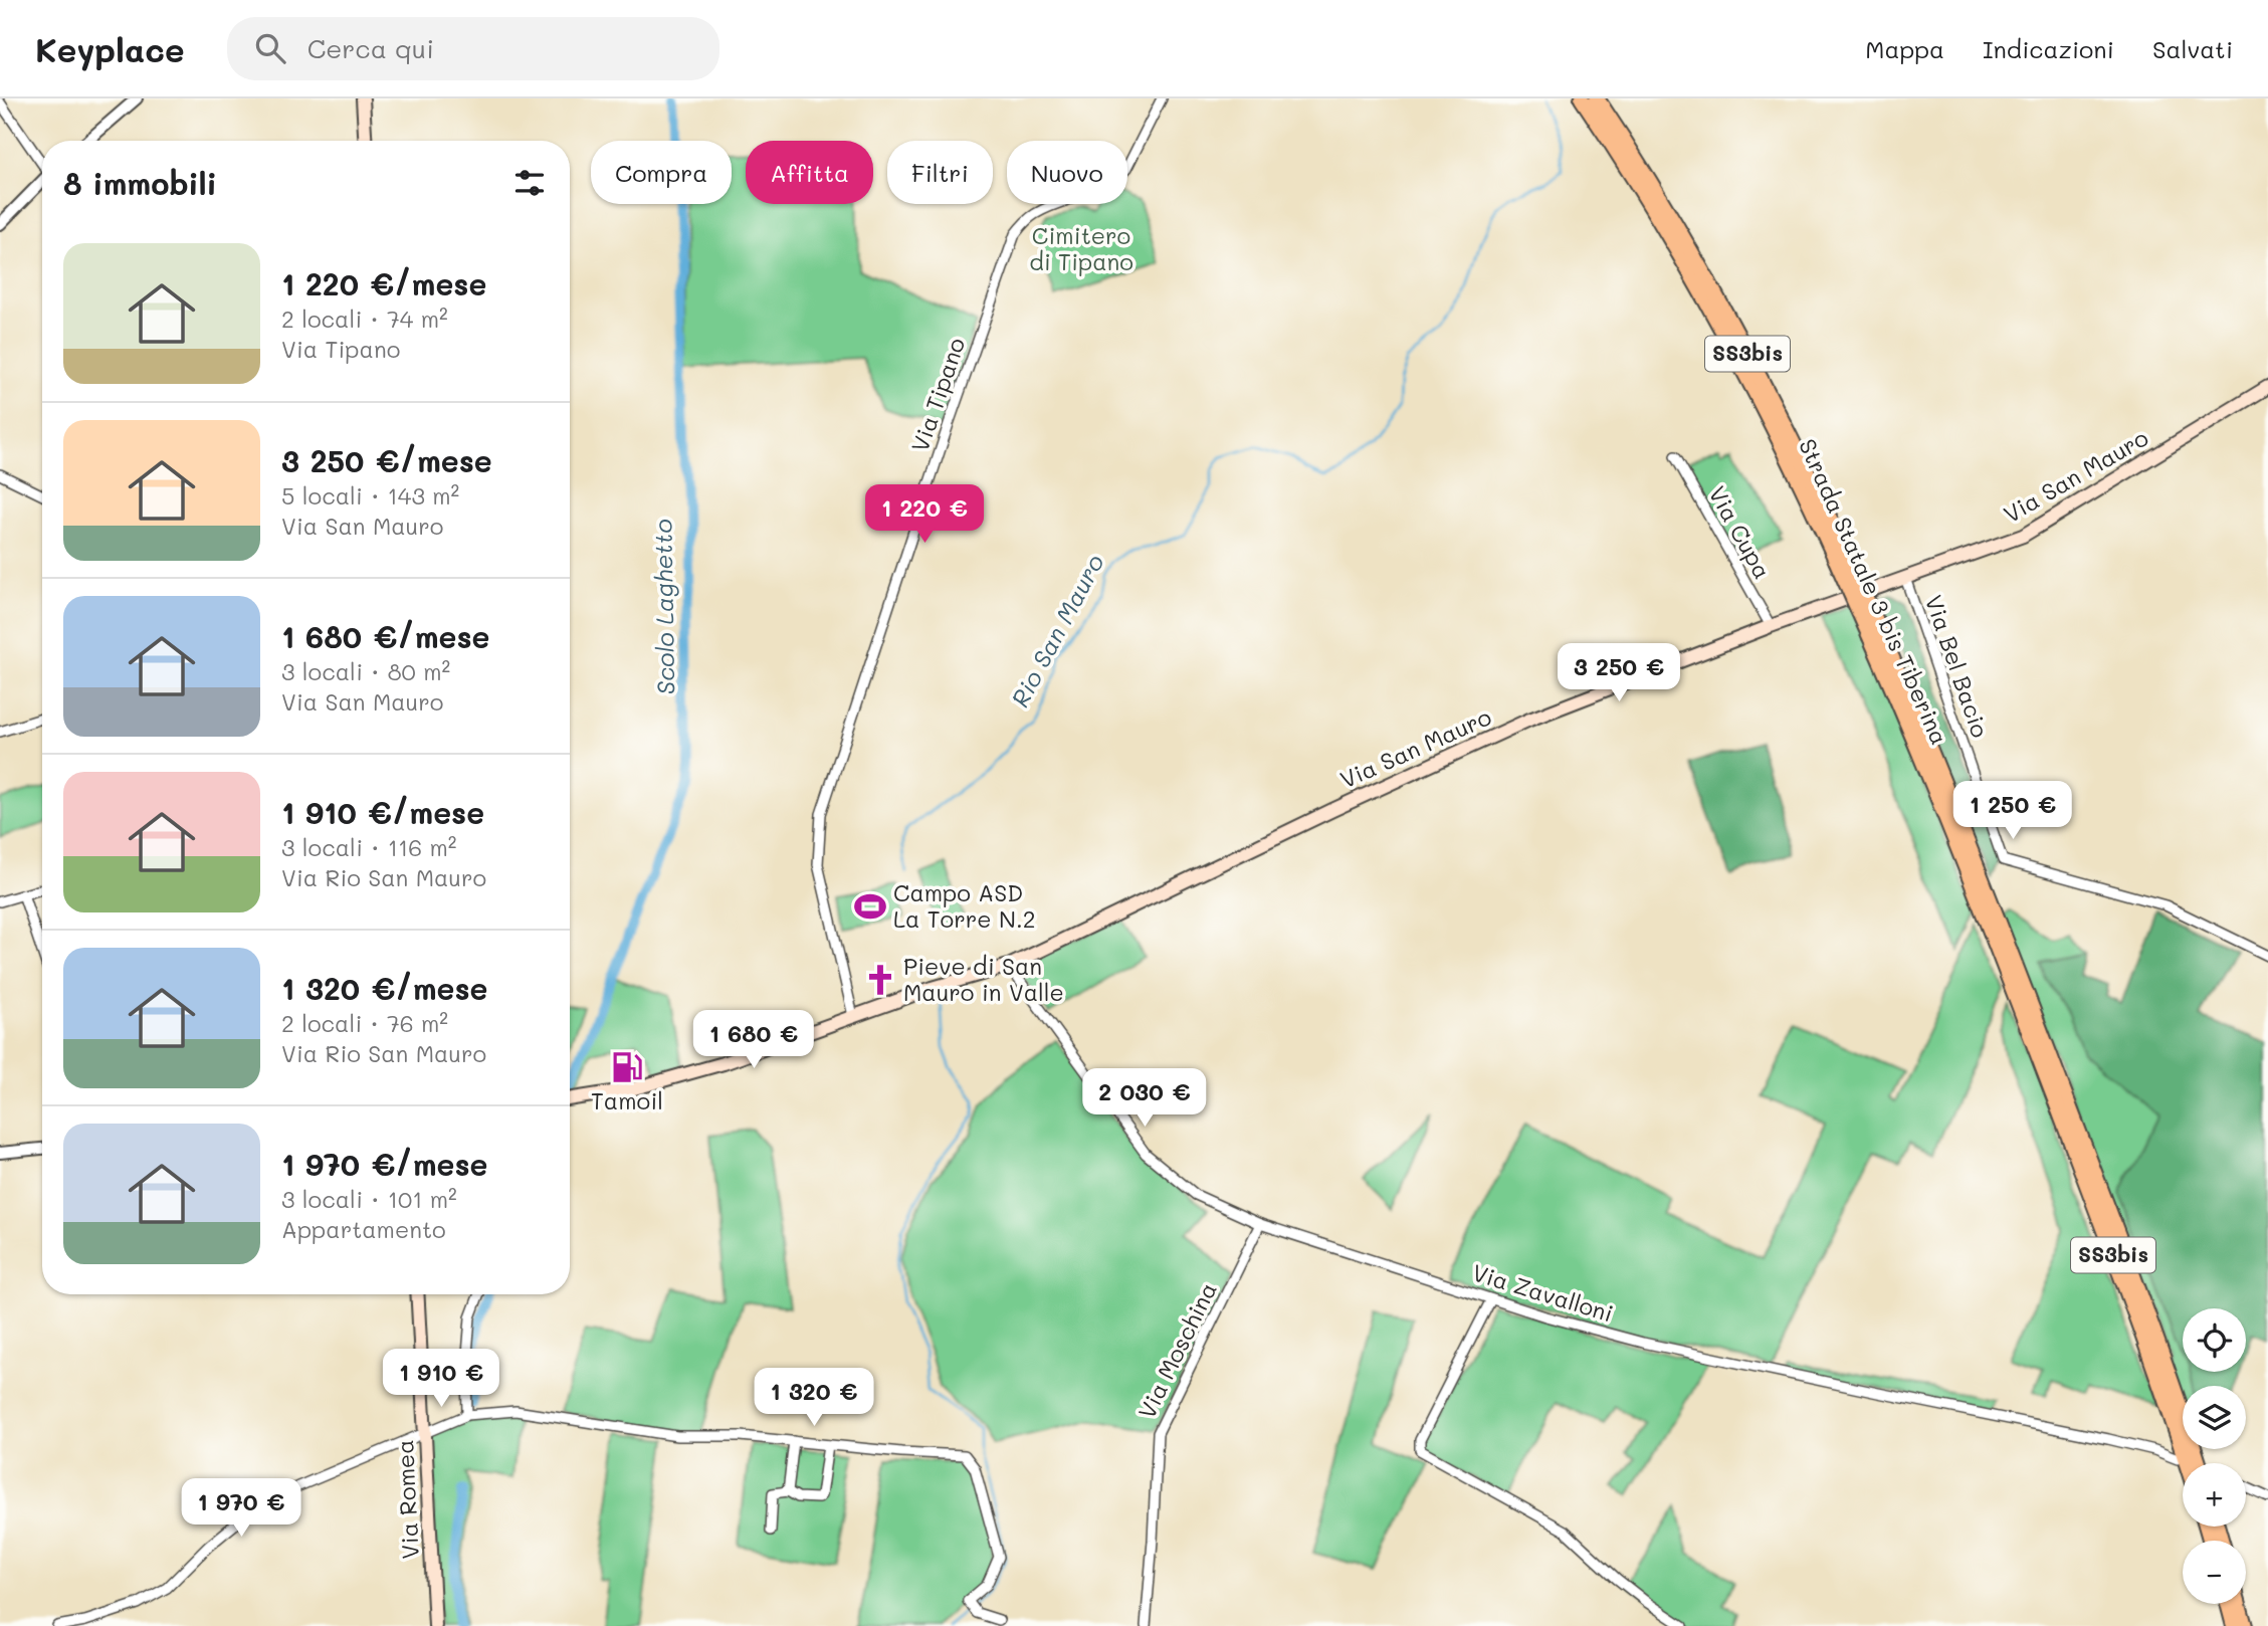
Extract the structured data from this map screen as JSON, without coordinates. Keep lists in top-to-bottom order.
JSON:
{
  "streets": {
    "highway": ["SS3bis", "Strada Statale 3 bis Tiberina"],
    "main road": ["Via San Mauro", "Via Romea"],
    "street": [
      "Via Tipano",
      "Via Cupa",
      "Via Bel Bacio",
      "Via Zavalloni",
      "Via Moschina"
    ]
  },
  "crossings": [
    ["Via Tipano", "Via San Mauro"],
    ["Via San Mauro", "Via Cupa"],
    ["Via San Mauro", "Via Bel Bacio"],
    ["Via San Mauro", "Via Zavalloni"],
    ["Via Zavalloni", "Via Moschina"]
  ],
  "water": ["Scolo Laghetto", "Rio San Mauro"],
  "parks": ["Cimitero di Tipano"],
  "places": {
    "sports": ["Campo ASD La Torre N.2"],
    "church": ["Pieve di San Mauro in Valle"],
    "fuel station": ["Tamoil"]
  },
  "page": {
    "header": "Keyplace",
    "search": "Cerca qui",
    "nav": ["Mappa", "Indicazioni", "Salvati"],
    "chip": [
      "Compra",
      "Affitta",
      "Filtri",
      "Nuovo"
    ],
    "heading": "8 immobili",
    "list": [
      {
        "name": "1 220 €/mese",
        "note": "2 locali · 74 m² · Via Tipano"
      },
      {
        "name": "3 250 €/mese",
        "note": "5 locali · 143 m² · Via San Mauro"
      },
      {
        "name": "1 680 €/mese",
        "note": "3 locali · 80 m² · Via San Mauro"
      },
      {
        "name": "1 910 €/mese",
        "note": "3 locali · 116 m² · Via Rio San Mauro"
      },
      {
        "name": "1 320 €/mese",
        "note": "2 locali · 76 m² · Via Rio San Mauro"
      },
      {
        "name": "1 970 €/mese",
        "note": "3 locali · 101 m² · Appartamento"
      }
    ],
    "price": [
      "1 220 €",
      "3 250 €",
      "1 250 €",
      "1 680 €",
      "2 030 €",
      "1 910 €",
      "1 320 €",
      "1 970 €"
    ],
    "map_buttons": ["+", "−"]
  }
}
